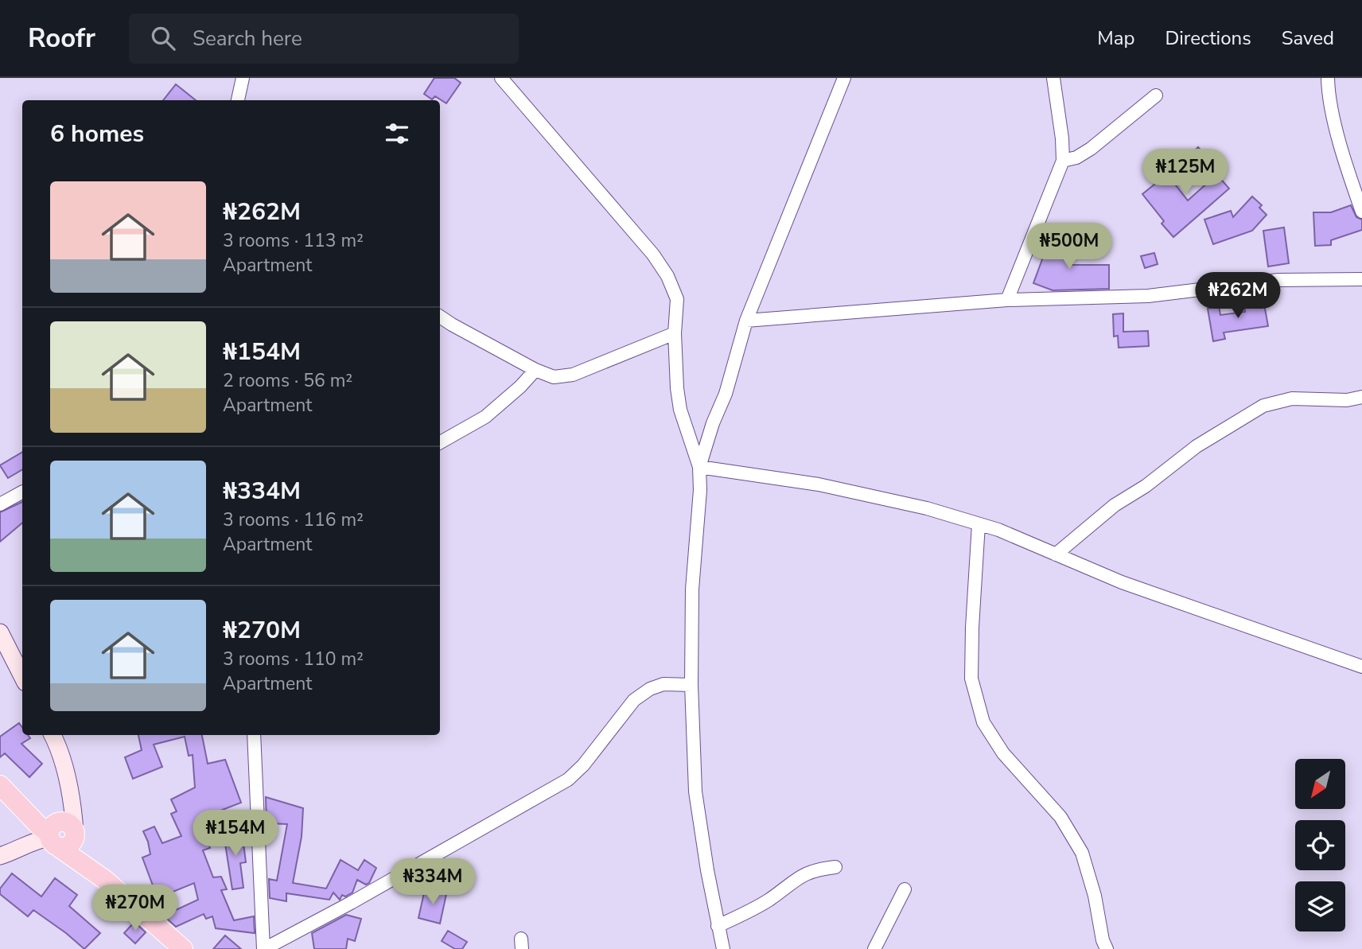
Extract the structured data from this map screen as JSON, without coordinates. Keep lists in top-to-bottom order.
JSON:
{
  "north": "bottom left",
  "page": {
    "header": "Roofr",
    "search": "Search here",
    "nav": ["Map", "Directions", "Saved"],
    "heading": "6 homes",
    "price": [
      "₦125M",
      "₦500M",
      "₦262M",
      "₦154M",
      "₦334M",
      "₦270M"
    ],
    "list": [
      {
        "name": "₦262M",
        "note": "3 rooms · 113 m² · Apartment"
      },
      {
        "name": "₦154M",
        "note": "2 rooms · 56 m² · Apartment"
      },
      {
        "name": "₦334M",
        "note": "3 rooms · 116 m² · Apartment"
      },
      {
        "name": "₦270M",
        "note": "3 rooms · 110 m² · Apartment"
      }
    ]
  }
}
